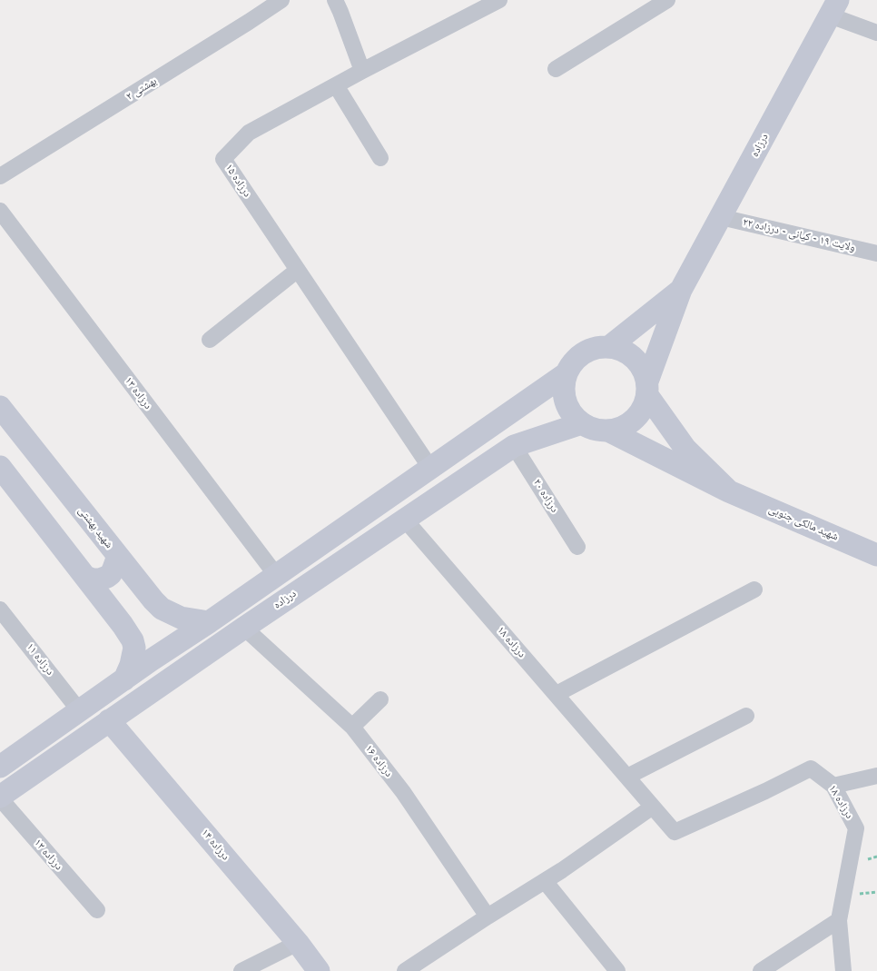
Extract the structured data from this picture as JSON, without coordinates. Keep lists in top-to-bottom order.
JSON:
{
  "streets": {
    "main road": [
      "درزاده",
      "شهید مالکی جنوبی",
      "شهید بهشتی",
      "درزاده ۱۴"
    ],
    "street": [
      "بهشتی ۲",
      "درزاده ۱۵",
      "ولایت ۱۹ - کیانی - درزاده ۲۲",
      "درزاده ۱۳",
      "درزاده ۲۰",
      "درزاده ۱۸",
      "درزاده ۱۱",
      "درزاده ۱۶",
      "درزاده ۱۲"
    ]
  },
  "crossings": [
    ["درزاده", "ولایت ۱۹ - کیانی - درزاده ۲۲"],
    ["درزاده", "درزاده ۲۰"],
    ["درزاده", "شهید مالکی جنوبی"],
    ["درزاده", "درزاده ۱۸"],
    ["درزاده", "درزاده ۱۶"],
    ["درزاده", "درزاده ۱۴"],
    ["درزاده", "درزاده ۱۲"]
  ]
}
